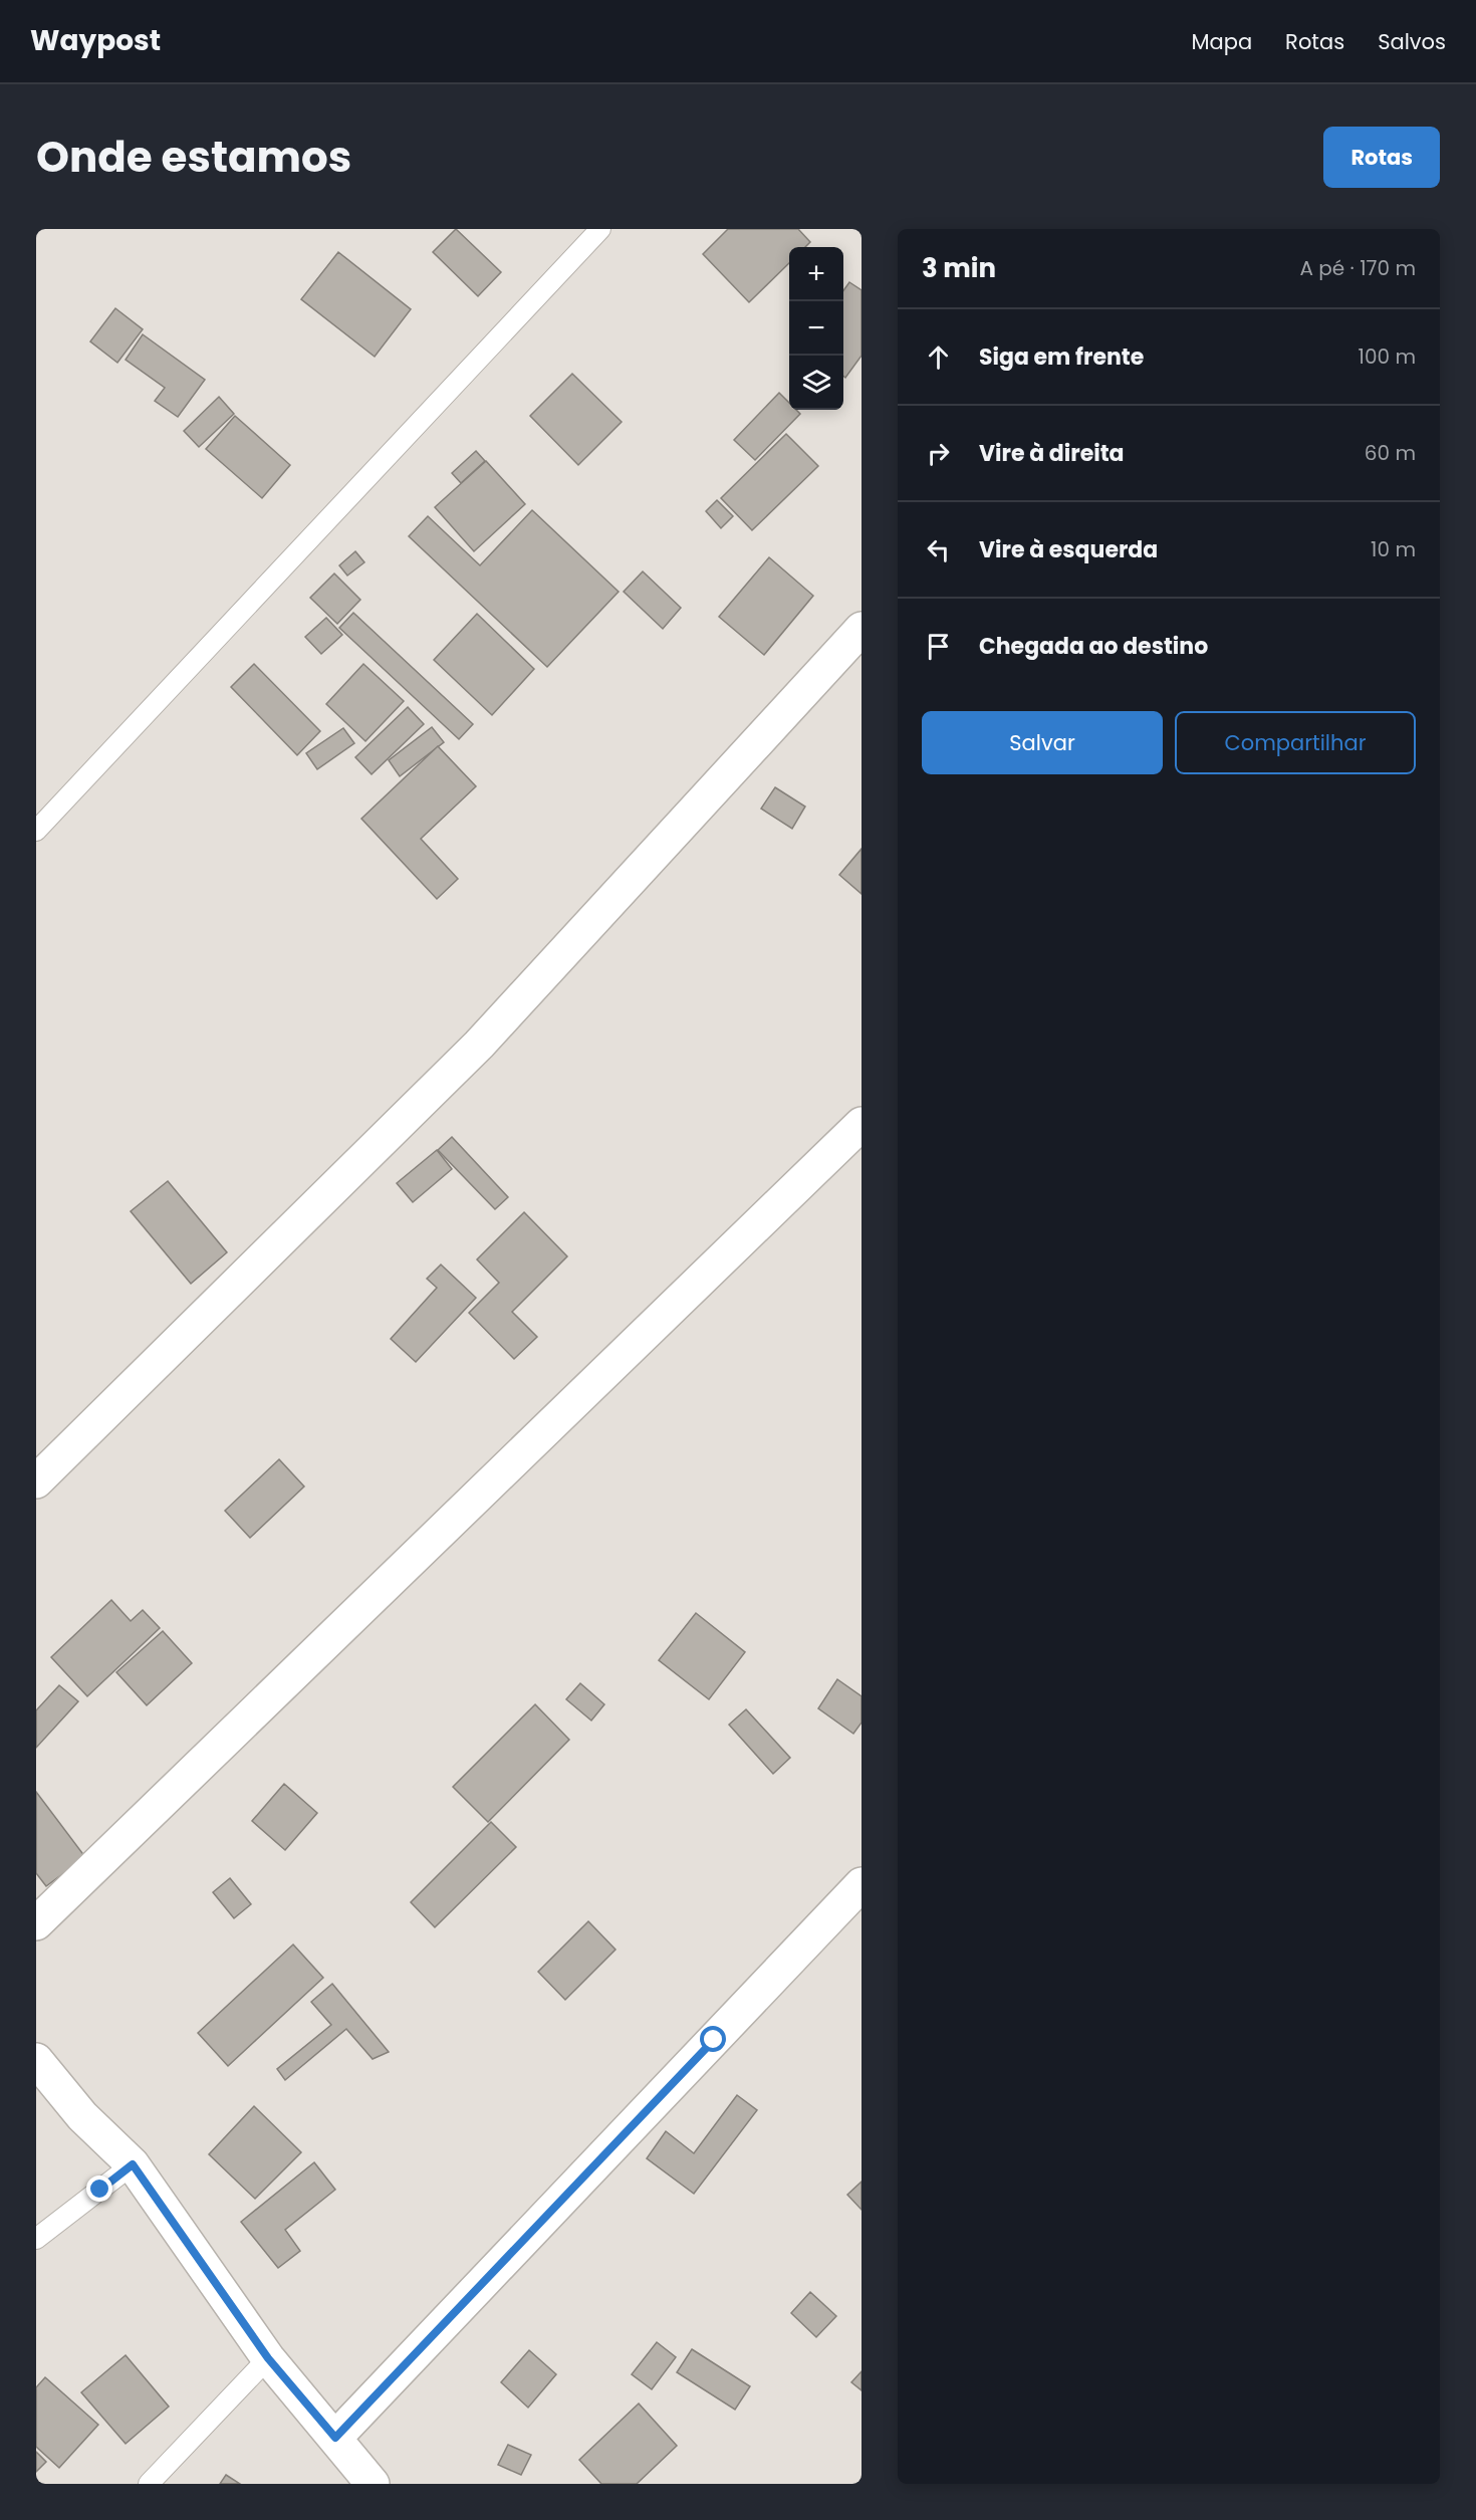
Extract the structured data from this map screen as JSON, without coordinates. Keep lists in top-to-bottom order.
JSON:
{
  "page": {
    "header": "Waypost",
    "nav": ["Mapa", "Rotas", "Salvos"],
    "title": "Onde estamos",
    "buttons": [
      "Rotas",
      ["Salvar", "Compartilhar"]
    ],
    "heading": ["3 min", "A pé · 170 m"],
    "map_buttons": ["+", "−"],
    "list": [
      ["Siga em frente", "100 m"],
      ["Vire à direita", "60 m"],
      ["Vire à esquerda", "10 m"],
      "Chegada ao destino"
    ]
  }
}
